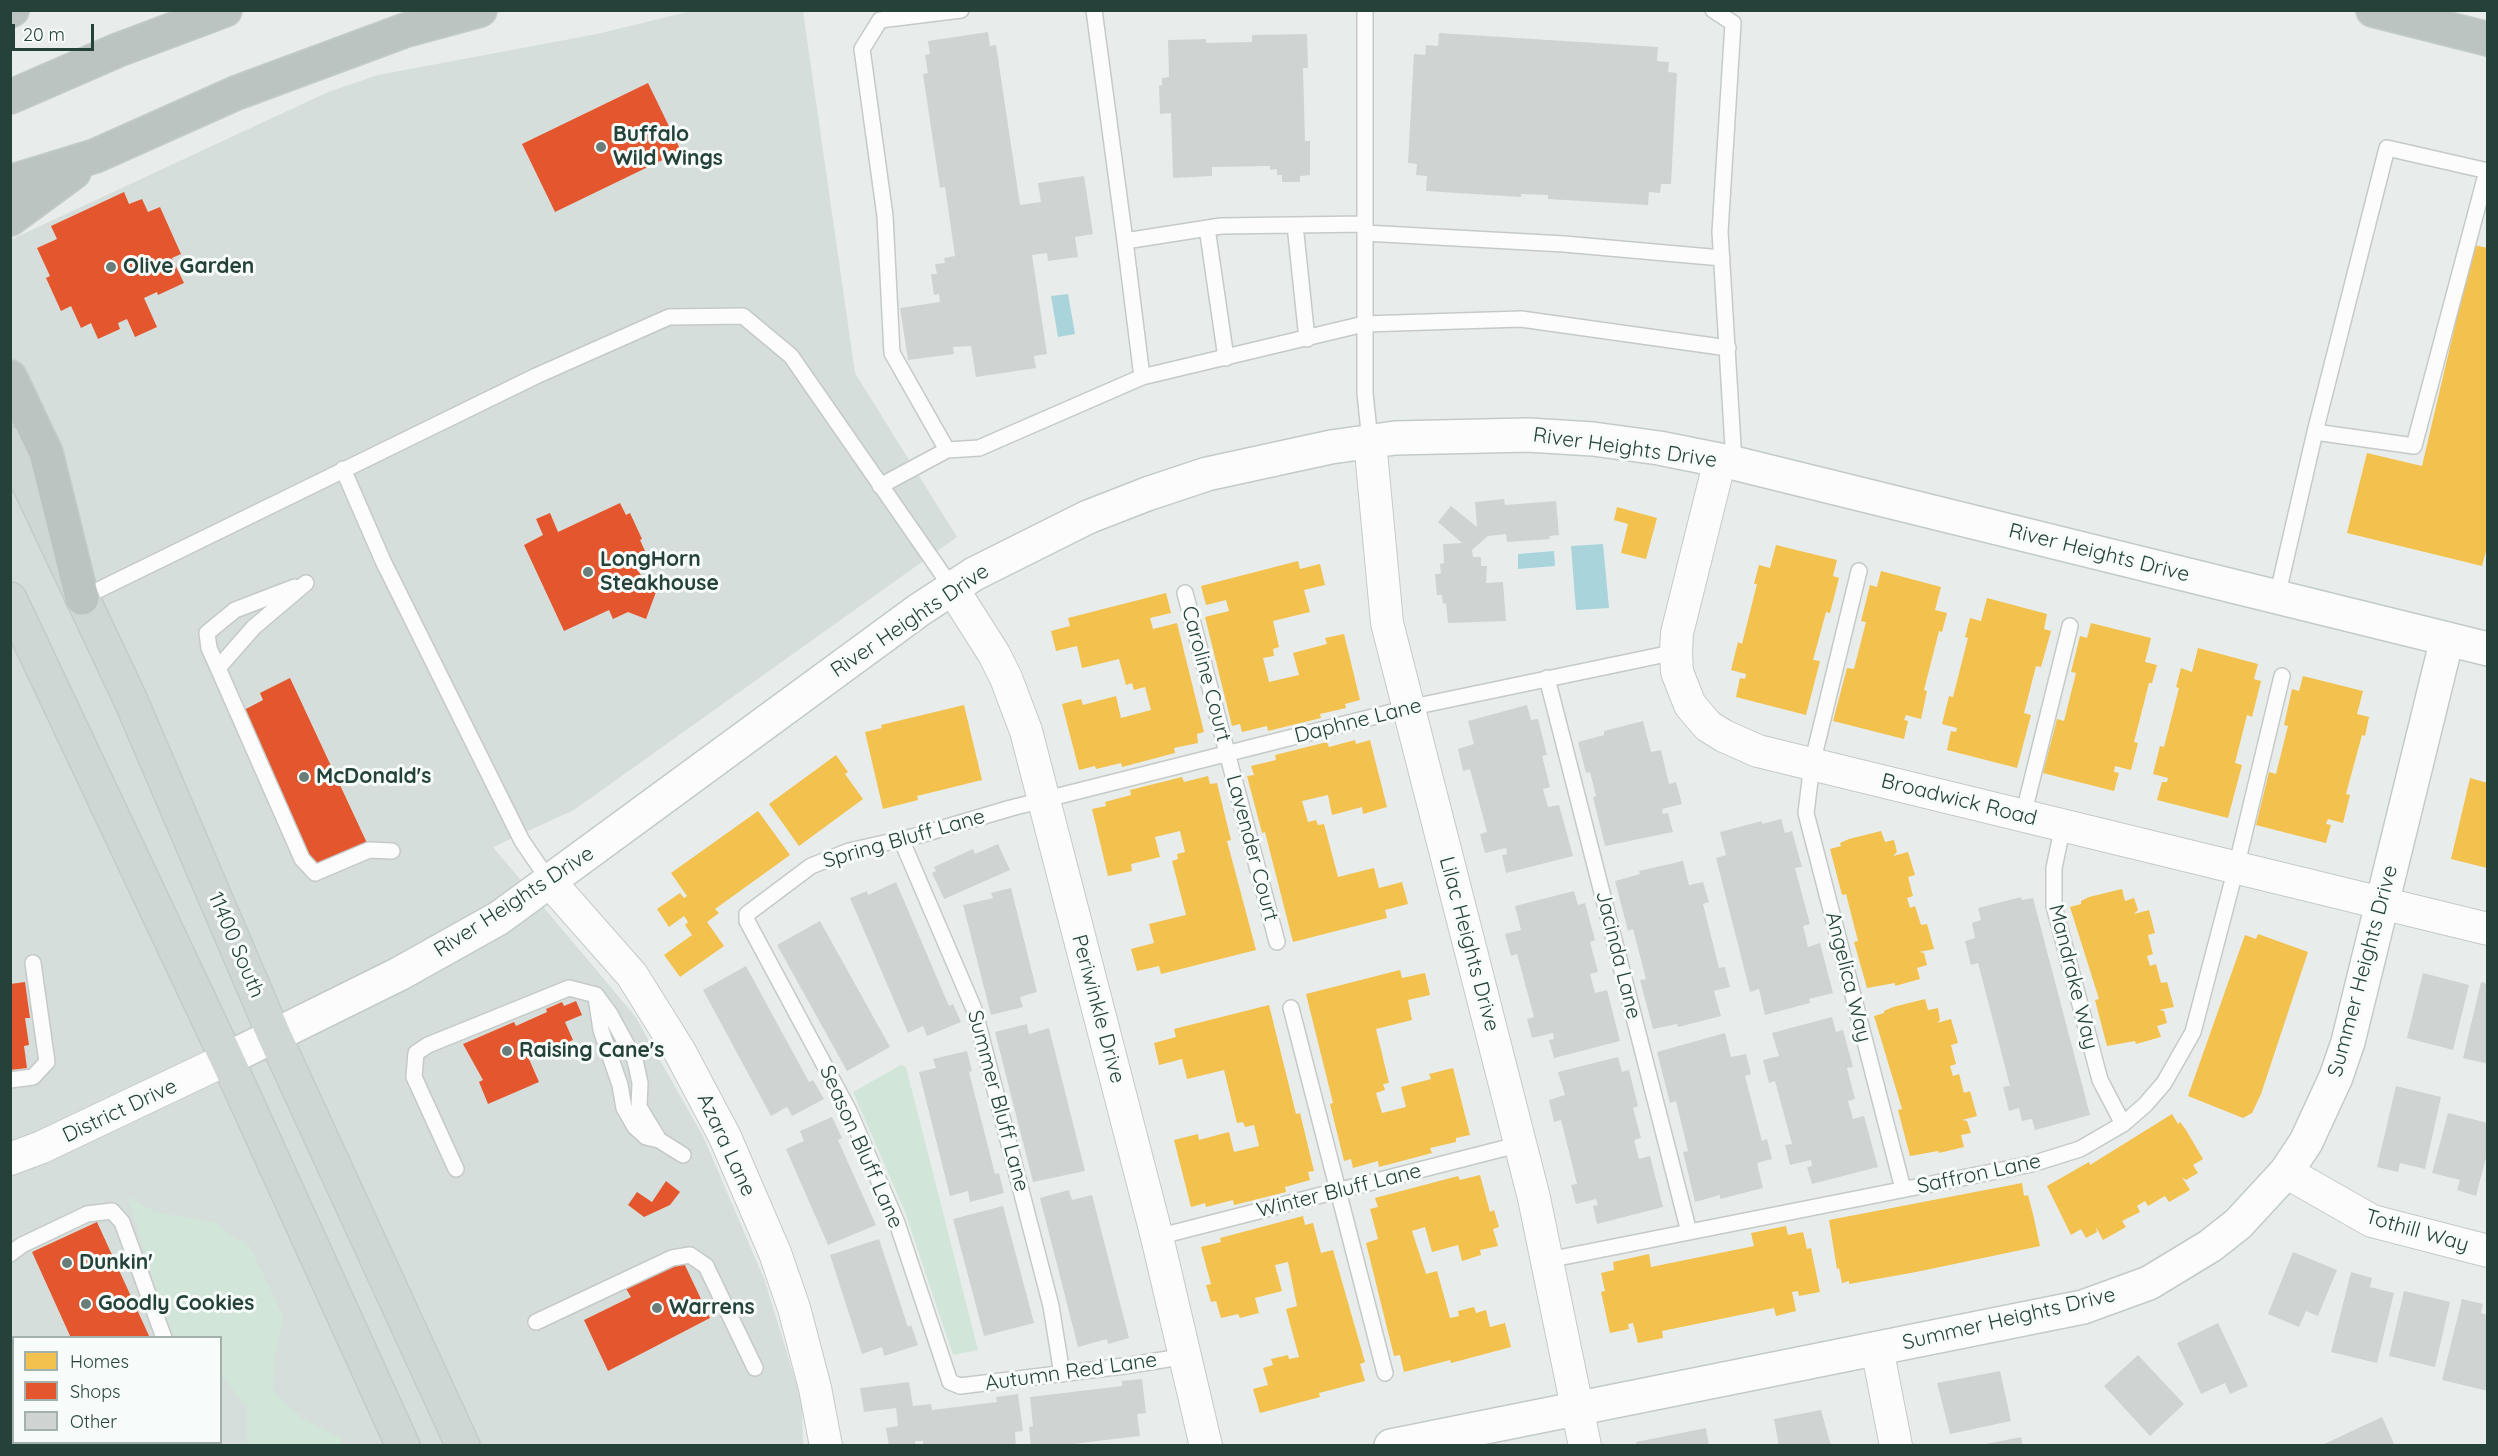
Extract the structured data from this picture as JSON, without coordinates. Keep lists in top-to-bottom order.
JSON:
{
  "streets": {
    "main road": ["11400 South"],
    "street": [
      "River Heights Drive",
      "Broadwick Road",
      "Lilac Heights Drive",
      "Summer Heights Drive",
      "Periwinkle Drive",
      "District Drive",
      "Azara Lane",
      "Tothill Way"
    ],
    "lane": [
      "Caroline Court",
      "Daphne Lane",
      "Spring Bluff Lane",
      "Lavender Court",
      "Jacinda Lane",
      "Angelica Way",
      "Mandrake Way",
      "Summer Bluff Lane",
      "Season Bluff Lane",
      "Saffron Lane",
      "Winter Bluff Lane",
      "Autumn Red Lane"
    ]
  },
  "crossings": [
    ["River Heights Drive", "Broadwick Road"],
    ["River Heights Drive", "Lilac Heights Drive"],
    ["River Heights Drive", "11400 South"],
    ["River Heights Drive", "Summer Heights Drive"],
    ["River Heights Drive", "Periwinkle Drive"],
    ["River Heights Drive", "District Drive"],
    ["River Heights Drive", "Azara Lane"],
    ["Caroline Court", "Daphne Lane"],
    ["Caroline Court", "Lavender Court"],
    ["Daphne Lane", "Broadwick Road"],
    ["Daphne Lane", "Spring Bluff Lane"],
    ["Daphne Lane", "Lavender Court"],
    ["Daphne Lane", "Lilac Heights Drive"],
    ["Daphne Lane", "Jacinda Lane"],
    ["Daphne Lane", "Periwinkle Drive"],
    ["Broadwick Road", "Summer Heights Drive"],
    ["Broadwick Road", "Angelica Way"],
    ["Broadwick Road", "Mandrake Way"],
    ["Broadwick Road", "Saffron Lane"],
    ["Spring Bluff Lane", "Periwinkle Drive"],
    ["Spring Bluff Lane", "Summer Bluff Lane"],
    ["Spring Bluff Lane", "Season Bluff Lane"],
    ["Lilac Heights Drive", "Summer Heights Drive"],
    ["Lilac Heights Drive", "Saffron Lane"],
    ["Lilac Heights Drive", "Winter Bluff Lane"],
    ["Jacinda Lane", "Saffron Lane"],
    ["Summer Heights Drive", "Tothill Way"],
    ["Angelica Way", "Saffron Lane"],
    ["Mandrake Way", "Saffron Lane"],
    ["Periwinkle Drive", "Winter Bluff Lane"],
    ["Periwinkle Drive", "Autumn Red Lane"],
    ["Summer Bluff Lane", "Autumn Red Lane"],
    ["Season Bluff Lane", "Autumn Red Lane"]
  ],
  "places": [
    "Buffalo Wild Wings",
    "Olive Garden",
    "LongHorn Steakhouse",
    "McDonald's",
    "Raising Cane's",
    "Dunkin'",
    "Goodly Cookies",
    "Warrens"
  ],
  "legend": ["Homes", "Shops", "Other"],
  "scale_bar": "20 m"
}
